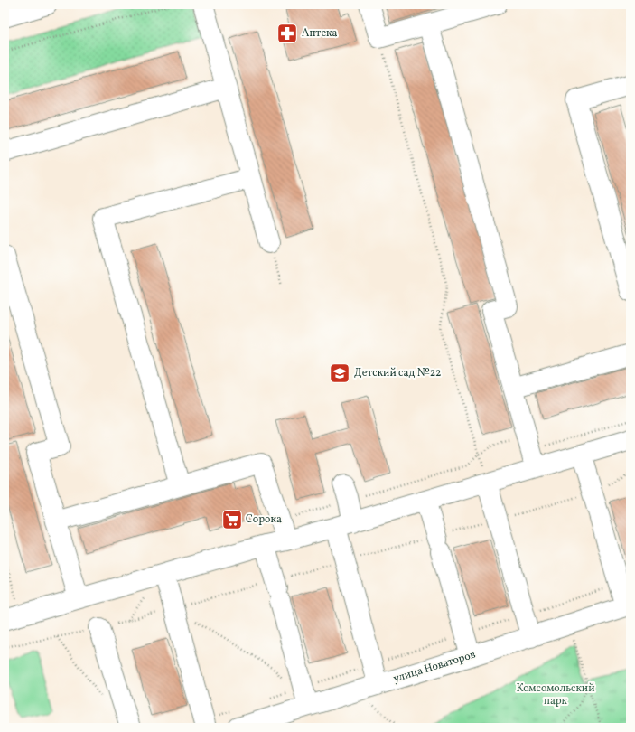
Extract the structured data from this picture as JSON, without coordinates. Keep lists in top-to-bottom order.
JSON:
{
  "streets": {
    "street": ["улица Новаторов"]
  },
  "parks": ["Комсомольский парк"],
  "places": {
    "pharmacy": ["Аптека"],
    "school or university": ["Детский сад №22"],
    "supermarket": ["Сорока"]
  }
}
